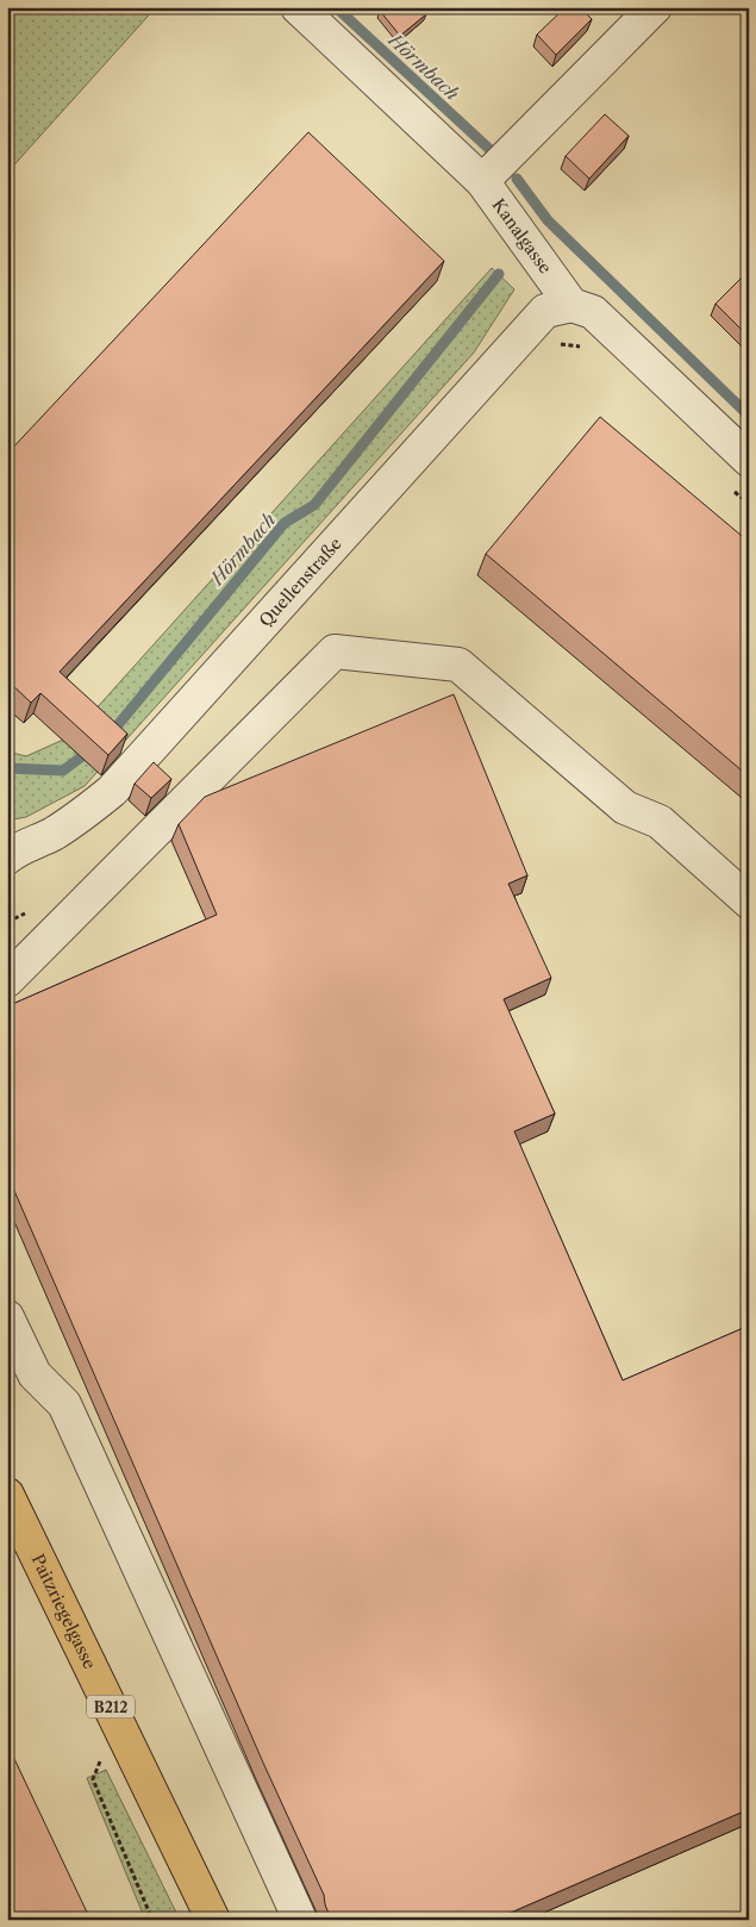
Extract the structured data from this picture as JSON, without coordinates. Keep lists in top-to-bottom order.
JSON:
{
  "streets": {
    "main road": ["Paitzriegelgasse", "B212"],
    "street": ["Kanalgasse", "Quellenstraße"]
  },
  "crossings": [
    ["Kanalgasse", "Quellenstraße"]
  ],
  "water": ["Hörmbach"]
}
